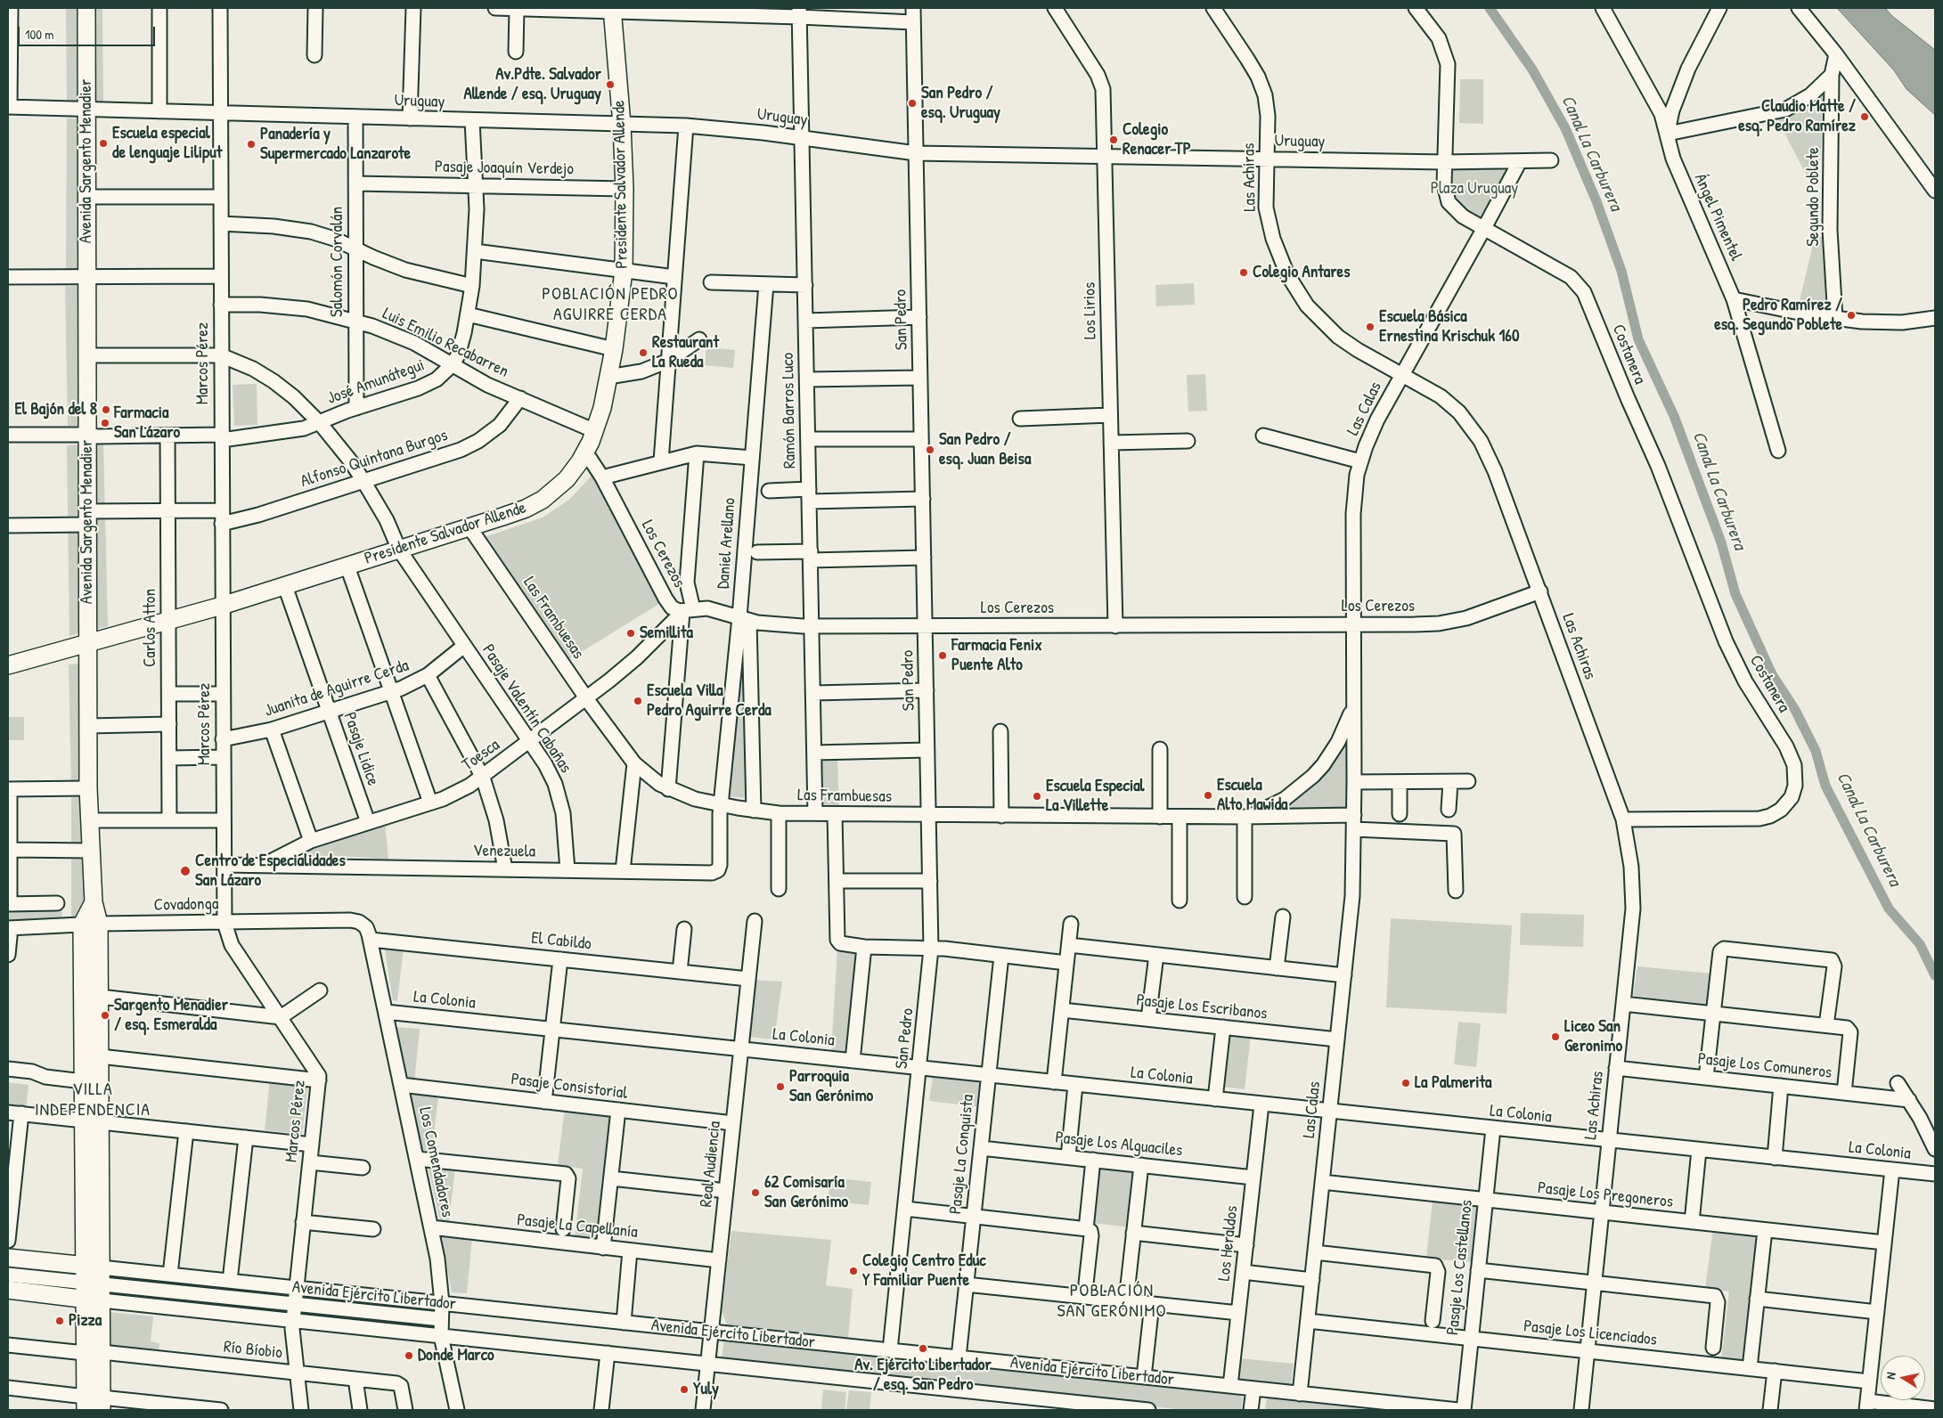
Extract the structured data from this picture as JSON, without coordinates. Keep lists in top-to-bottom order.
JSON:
{
  "streets": {
    "main road": ["Avenida Sargento Menadier", "Presidente Salvador Allende", "Avenida Ejército Libertador"],
    "street": [
      "Uruguay",
      "Pasaje Joaquín Verdejo",
      "Las Achiras",
      "Segundo Poblete",
      "Ángel Pimentel",
      "Salomón Corvalán",
      "Los Lirios",
      "San Pedro",
      "Luis Emilio Recabarren",
      "Costanera",
      "Marcos Pérez",
      "José Amunátegui",
      "Las Calas",
      "Ramón Barros Luco",
      "Alfonso Quintana Burgos",
      "Daniel Arellano",
      "Los Cerezos",
      "Las Frambuesas",
      "Carlos Atton",
      "Juanita de Aguirre Cerda",
      "Pasaje Valentín Cabañas",
      "Pasaje Lidice",
      "Toesca",
      "Venezuela",
      "Covadonga",
      "El Cabildo",
      "La Colonia",
      "Pasaje Los Escribanos",
      "Pasaje Los Comuneros",
      "Pasaje Consistorial",
      "Pasaje Los Alguaciles",
      "Pasaje La Conquista",
      "Los Comendadores",
      "Real Audiencia",
      "Pasaje Los Pregoneros",
      "Pasaje La Capellanía",
      "Los Heraldos",
      "Pasaje Los Castellanos",
      "Pasaje Los Licenciados",
      "Río Bíobio"
    ]
  },
  "crossings": [
    ["Uruguay", "Avenida Sargento Menadier"],
    ["Uruguay", "Las Achiras"],
    ["Uruguay", "Presidente Salvador Allende"],
    ["Uruguay", "Salomón Corvalán"],
    ["Uruguay", "Los Lirios"],
    ["Uruguay", "San Pedro"],
    ["Uruguay", "Costanera"],
    ["Uruguay", "Marcos Pérez"],
    ["Uruguay", "José Amunátegui"],
    ["Uruguay", "Las Calas"],
    ["Uruguay", "Ramón Barros Luco"],
    ["Avenida Sargento Menadier", "Presidente Salvador Allende"],
    ["Avenida Sargento Menadier", "José Amunátegui"],
    ["Avenida Sargento Menadier", "Covadonga"],
    ["Avenida Sargento Menadier", "Avenida Ejército Libertador"],
    ["Avenida Sargento Menadier", "Río Bíobio"],
    ["Pasaje Joaquín Verdejo", "Presidente Salvador Allende"],
    ["Pasaje Joaquín Verdejo", "Salomón Corvalán"],
    ["Pasaje Joaquín Verdejo", "José Amunátegui"],
    ["Las Achiras", "Costanera"],
    ["Las Achiras", "Las Calas"],
    ["Las Achiras", "Los Cerezos"],
    ["Las Achiras", "La Colonia"],
    ["Las Achiras", "Pasaje Los Comuneros"],
    ["Las Achiras", "Pasaje Los Pregoneros"],
    ["Las Achiras", "Pasaje Los Licenciados"],
    ["Presidente Salvador Allende", "Luis Emilio Recabarren"],
    ["Presidente Salvador Allende", "Marcos Pérez"],
    ["Presidente Salvador Allende", "Los Cerezos"],
    ["Presidente Salvador Allende", "Las Frambuesas"],
    ["Presidente Salvador Allende", "Carlos Atton"],
    ["Presidente Salvador Allende", "Pasaje Lidice"],
    ["Salomón Corvalán", "Luis Emilio Recabarren"],
    ["Salomón Corvalán", "José Amunátegui"],
    ["Los Lirios", "Los Cerezos"],
    ["San Pedro", "Los Cerezos"],
    ["San Pedro", "Las Frambuesas"],
    ["San Pedro", "La Colonia"],
    ["San Pedro", "Avenida Ejército Libertador"],
    ["Luis Emilio Recabarren", "Marcos Pérez"],
    ["Luis Emilio Recabarren", "José Amunátegui"],
    ["Luis Emilio Recabarren", "Alfonso Quintana Burgos"],
    ["Costanera", "Las Calas"],
    ["Marcos Pérez", "José Amunátegui"],
    ["Marcos Pérez", "Alfonso Quintana Burgos"],
    ["Marcos Pérez", "Juanita de Aguirre Cerda"],
    ["Marcos Pérez", "Venezuela"],
    ["Marcos Pérez", "Covadonga"],
    ["Marcos Pérez", "Avenida Ejército Libertador"],
    ["Marcos Pérez", "Río Bíobio"],
    ["José Amunátegui", "Carlos Atton"],
    ["Las Calas", "Los Cerezos"],
    ["Las Calas", "Las Frambuesas"],
    ["Las Calas", "La Colonia"],
    ["Las Calas", "Pasaje Los Escribanos"],
    ["Las Calas", "Pasaje Los Pregoneros"],
    ["Las Calas", "Avenida Ejército Libertador"],
    ["Las Calas", "Pasaje Los Licenciados"],
    ["Ramón Barros Luco", "Los Cerezos"],
    ["Ramón Barros Luco", "Las Frambuesas"],
    ["Daniel Arellano", "Los Cerezos"],
    ["Daniel Arellano", "Las Frambuesas"],
    ["Daniel Arellano", "Venezuela"],
    ["Los Cerezos", "Toesca"],
    ["Las Frambuesas", "Toesca"],
    ["Las Frambuesas", "Venezuela"],
    ["Juanita de Aguirre Cerda", "Pasaje Valentín Cabañas"],
    ["Juanita de Aguirre Cerda", "Pasaje Lidice"],
    ["Pasaje Valentín Cabañas", "Toesca"],
    ["Pasaje Valentín Cabañas", "Venezuela"],
    ["Pasaje Lidice", "Toesca"],
    ["Toesca", "Venezuela"],
    ["Covadonga", "Los Comendadores"],
    ["El Cabildo", "Los Comendadores"],
    ["El Cabildo", "Real Audiencia"],
    ["La Colonia", "Pasaje Los Comuneros"],
    ["La Colonia", "Pasaje La Conquista"],
    ["La Colonia", "Los Comendadores"],
    ["La Colonia", "Real Audiencia"],
    ["La Colonia", "Los Heraldos"],
    ["La Colonia", "Pasaje Los Castellanos"],
    ["Pasaje Consistorial", "Los Comendadores"],
    ["Pasaje Consistorial", "Real Audiencia"],
    ["Pasaje Los Alguaciles", "Pasaje La Conquista"],
    ["Pasaje Los Alguaciles", "Los Heraldos"],
    ["Pasaje La Conquista", "Avenida Ejército Libertador"],
    ["Los Comendadores", "Pasaje La Capellanía"],
    ["Los Comendadores", "Avenida Ejército Libertador"],
    ["Real Audiencia", "Pasaje La Capellanía"],
    ["Real Audiencia", "Avenida Ejército Libertador"],
    ["Pasaje Los Pregoneros", "Pasaje Los Castellanos"],
    ["Los Heraldos", "Avenida Ejército Libertador"],
    ["Pasaje Los Castellanos", "Pasaje Los Licenciados"]
  ],
  "districts": ["POBLACIÓN PEDRO AGUIRRE CERDA", "VILLA INDEPENDENCIA", "POBLACIÓN SAN GERÓNIMO"],
  "water": ["Canal La Carburera"],
  "parks": ["Plaza Uruguay"],
  "places": [
    "Av.Pdte. Salvador Allende / esq. Uruguay",
    "San Pedro / esq. Uruguay",
    "Claudio Matte / esq. Pedro Ramírez",
    "Colegio Renacer TP",
    "Escuela especial de lenguaje Liliput",
    "Panadería y Supermercado Lanzarote",
    "Colegio Antares",
    "Pedro Ramírez / esq. Segundo Poblete",
    "Escuela Básica Ernestina Krischuk 160",
    "Restaurant La Rueda",
    "El Bajón del 8",
    "Farmacia San Lázaro",
    "San Pedro / esq. Juan Beisa",
    "Semillita",
    "Farmacia Fenix Puente Alto",
    "Escuela Villa Pedro Aguirre Cerda",
    "Escuela Alto Mawida",
    "Escuela Especial La Villette",
    "Centro de Especialidades San Lázaro",
    "Sargento Menadier / esq. Esmeralda",
    "Liceo San Geronimo",
    "La Palmerita",
    "Parroquia San Gerónimo",
    "62 Comisaría San Gerónimo",
    "Colegio Centro Educ Y Familiar Puente",
    "Pizza",
    "Av. Ejército Libertador / esq. San Pedro",
    "Donde Marco",
    "Yuly"
  ],
  "scale_bar": "100 m",
  "north": "left"
}
